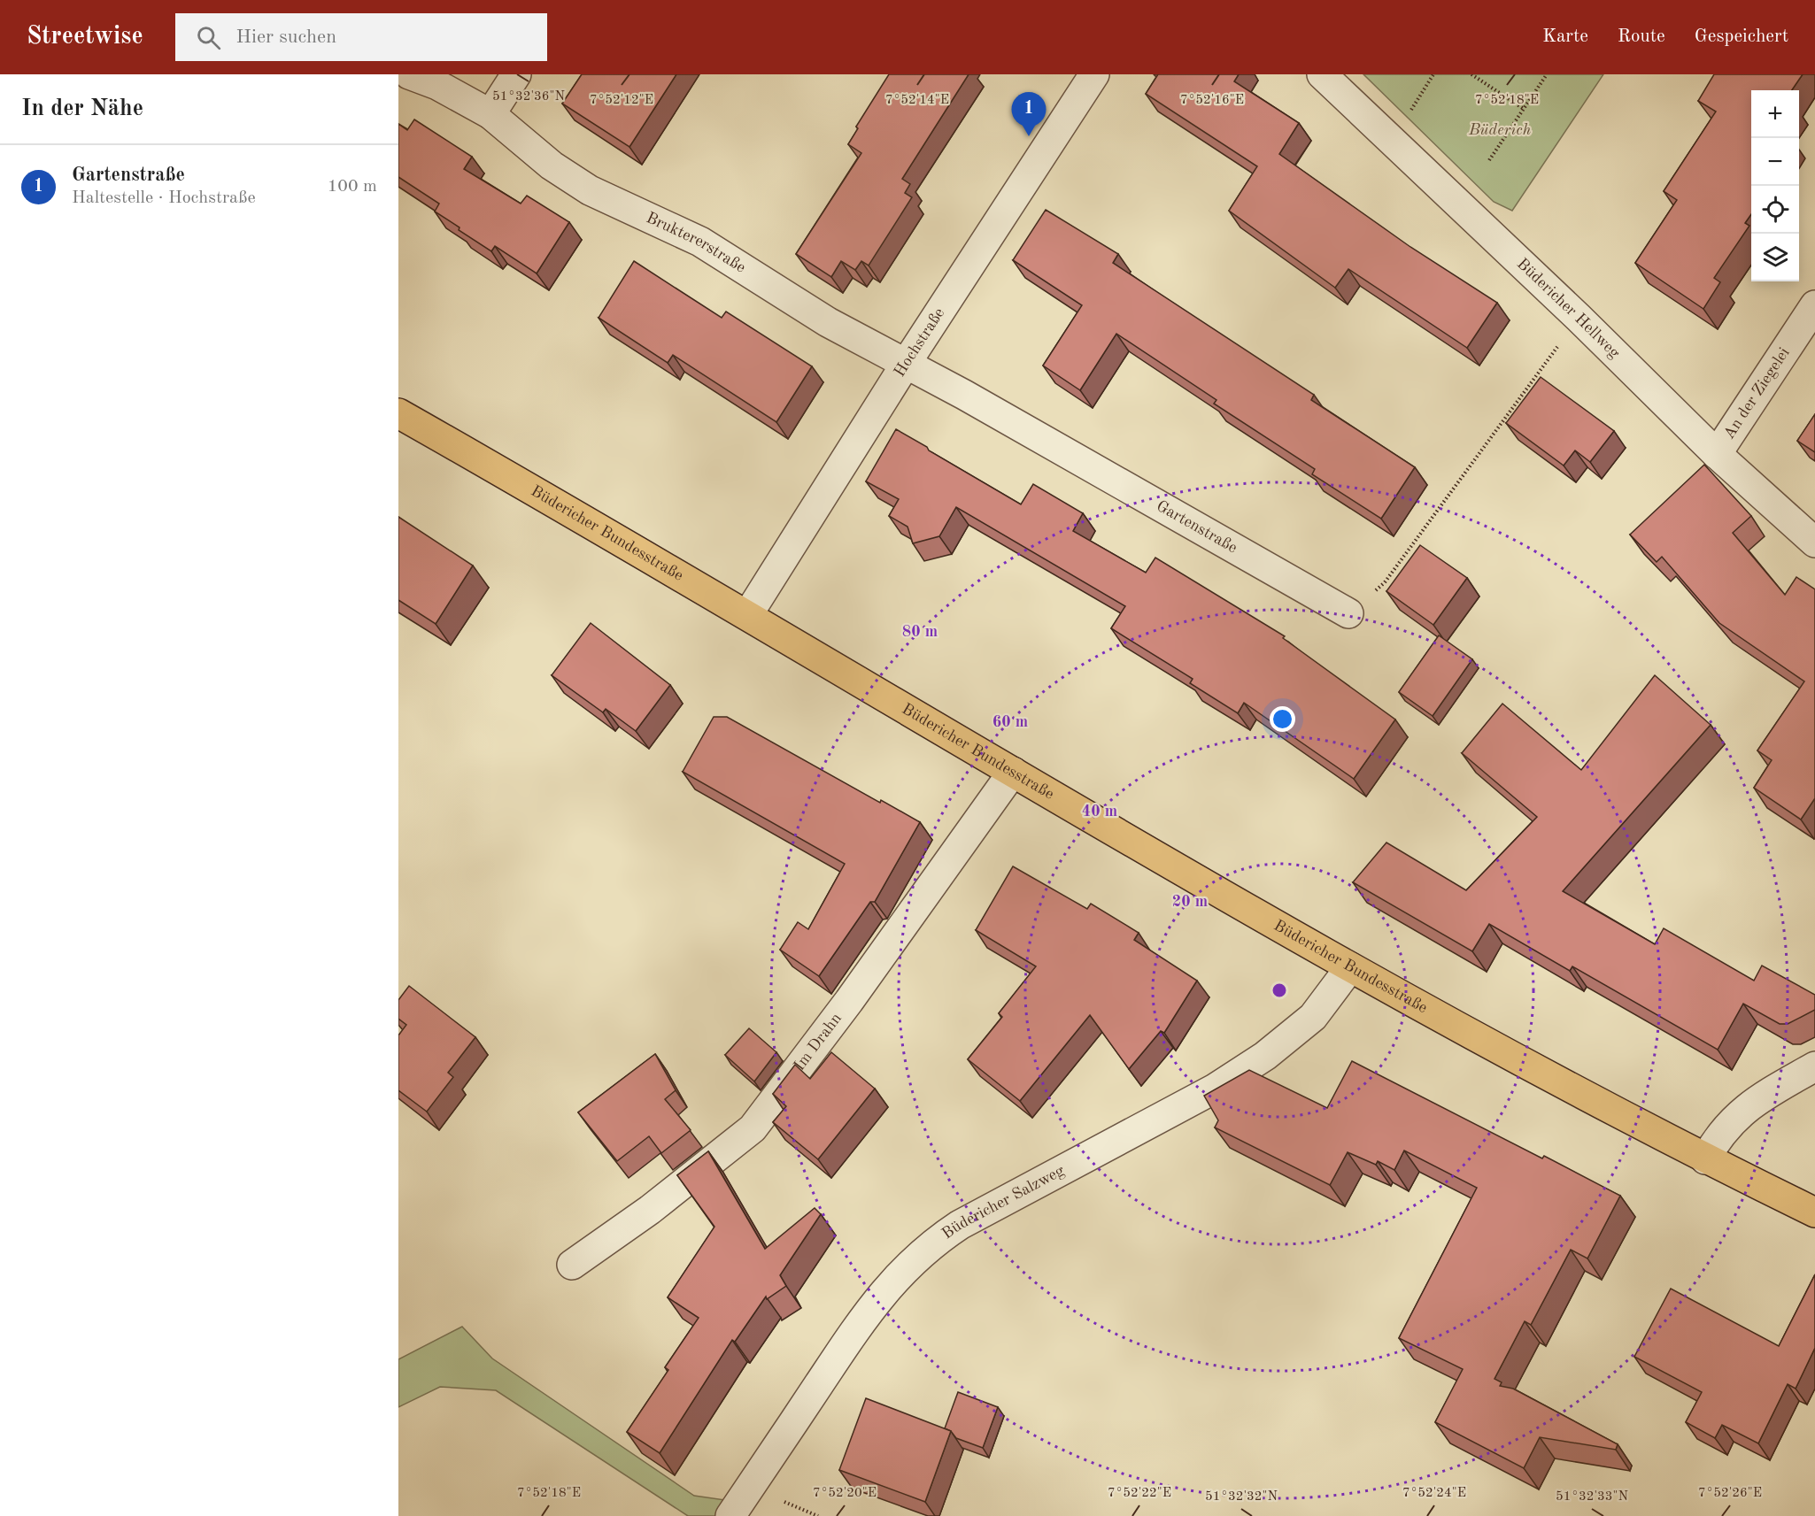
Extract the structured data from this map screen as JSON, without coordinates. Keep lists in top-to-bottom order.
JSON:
{
  "streets": {
    "main road": ["Büdericher Bundesstraße"],
    "street": [
      "Bruktererstraße",
      "Büdericher Hellweg",
      "Hochstraße",
      "An der Ziegelei",
      "Gartenstraße",
      "Im Drahn",
      "Büdericher Salzweg"
    ]
  },
  "crossings": [
    ["Bruktererstraße", "Hochstraße"],
    ["Bruktererstraße", "Gartenstraße"],
    ["Büdericher Hellweg", "An der Ziegelei"],
    ["Hochstraße", "Gartenstraße"],
    ["Hochstraße", "Büdericher Bundesstraße"],
    ["Büdericher Bundesstraße", "Im Drahn"],
    ["Büdericher Bundesstraße", "Büdericher Salzweg"]
  ],
  "parks": ["Büderich"],
  "page": {
    "header": "Streetwise",
    "search": "Hier suchen",
    "nav": ["Karte", "Route", "Gespeichert"],
    "heading": "In der Nähe",
    "map_buttons": ["+", "−"],
    "pins": "1",
    "list": [
      {
        "mark": "1",
        "name": "Gartenstraße",
        "note": "Haltestelle · Hochstraße",
        "value": "100 m"
      }
    ]
  },
  "coordinates": [
    "51°32'36\"N",
    "7°52'12\"E",
    "7°52'16\"E",
    "7°52'18\"E",
    "7°52'14\"E",
    "7°52'20\"E",
    "7°52'22\"E",
    "7°52'24\"E",
    "7°52'26\"E",
    "51°32'32\"N",
    "51°32'33\"N"
  ],
  "rings": [
    "80 m",
    "60 m",
    "40 m",
    "20 m"
  ]
}
